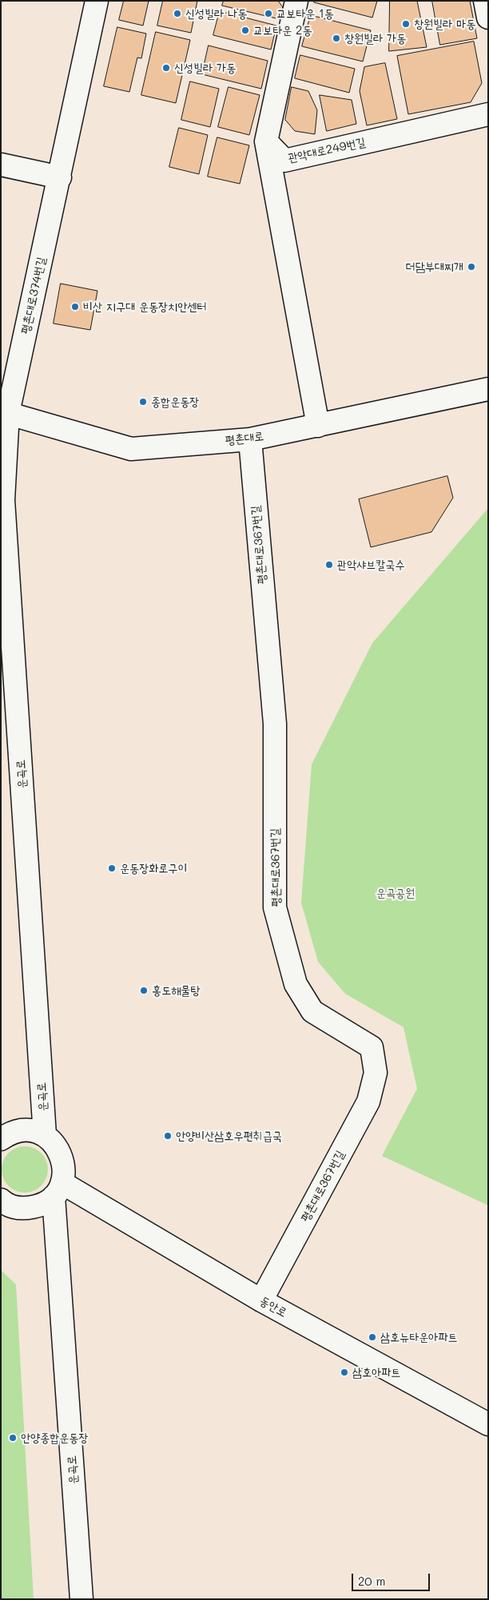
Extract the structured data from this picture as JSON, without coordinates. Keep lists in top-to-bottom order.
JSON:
{
  "streets": {
    "street": [
      "관악대로249번길",
      "평촌대로374번길",
      "평촌대로",
      "평촌대로367번길",
      "운곡로",
      "동안로"
    ]
  },
  "crossings": [
    ["평촌대로374번길", "평촌대로"],
    ["평촌대로374번길", "운곡로"],
    ["평촌대로", "평촌대로367번길"],
    ["평촌대로", "운곡로"],
    ["평촌대로367번길", "동안로"],
    ["운곡로", "동안로"]
  ],
  "parks": ["운곡공원"],
  "places": [
    "신성빌라 나동",
    "교보타운 1동",
    "창원빌라 마동",
    "교보타운 2동",
    "창원빌라 가동",
    "신성빌라 가동",
    "더담부대찌개",
    "비산 지구대 운동장치안센터",
    "종합운동장",
    "관악샤브칼국수",
    "운동장화로구이",
    "홍도해물탕",
    "안양비산삼호우편취급국",
    "삼호뉴타운아파트",
    "삼호아파트",
    "안양종합운동장"
  ],
  "scale_bar": "20 m"
}
